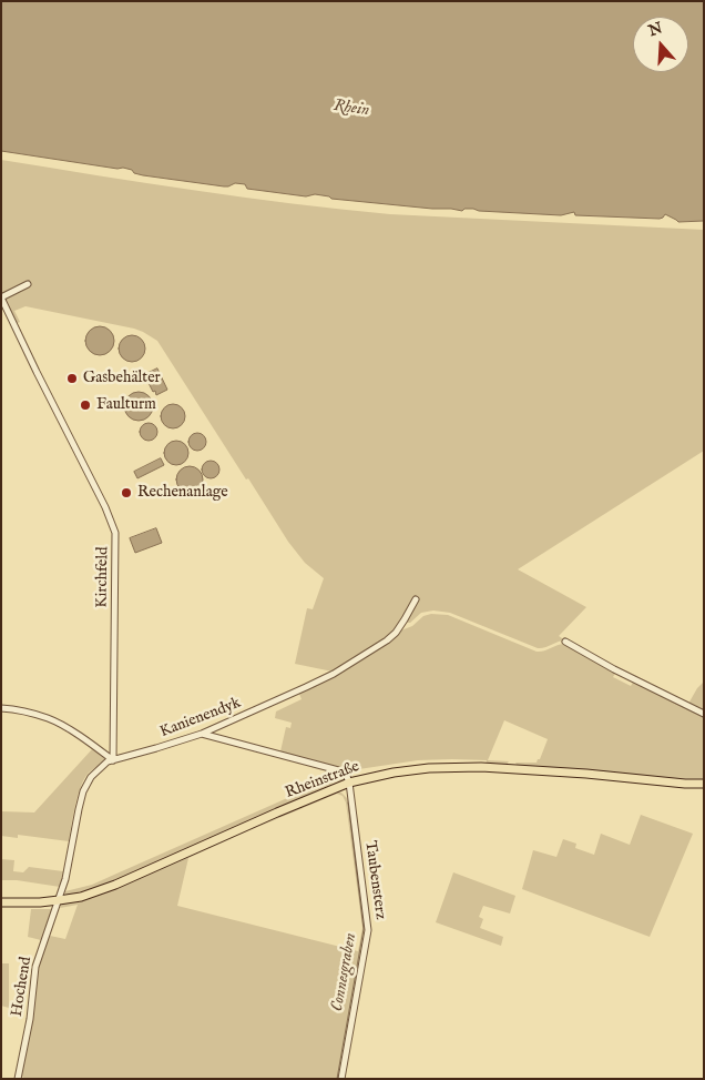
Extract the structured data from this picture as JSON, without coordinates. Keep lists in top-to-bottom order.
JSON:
{
  "streets": {
    "main road": ["Rheinstraße"],
    "street": [
      "Kirchfeld",
      "Kanienendyk",
      "Taubensterz",
      "Hochend"
    ]
  },
  "crossings": [
    ["Kirchfeld", "Kanienendyk"],
    ["Kanienendyk", "Rheinstraße"],
    ["Kanienendyk", "Hochend"],
    ["Rheinstraße", "Taubensterz"],
    ["Rheinstraße", "Hochend"]
  ],
  "water": ["Rhein", "Connesgraben"],
  "places": ["Gasbehälter", "Faulturm", "Rechenanlage"],
  "north": "top"
}
